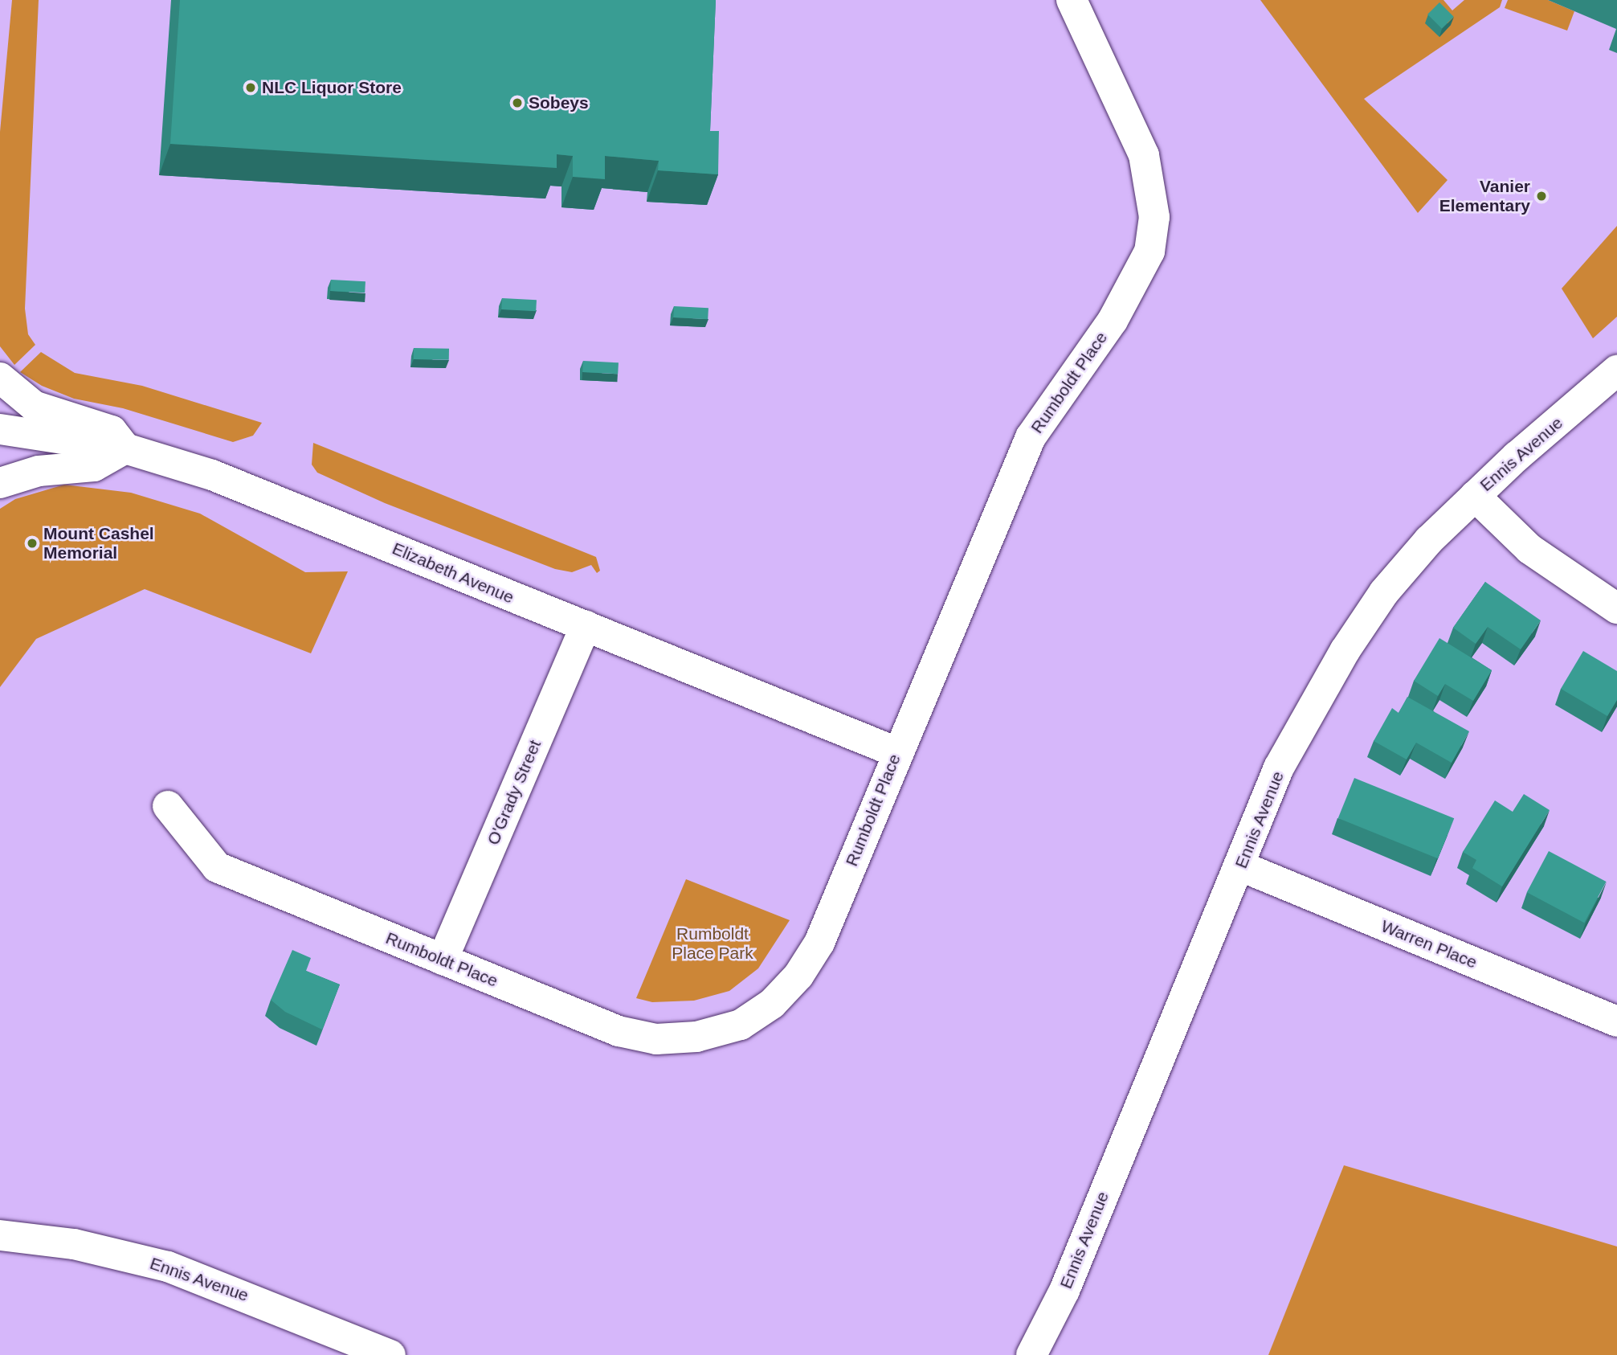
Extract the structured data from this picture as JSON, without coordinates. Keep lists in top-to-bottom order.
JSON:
{
  "streets": {
    "street": [
      "Rumboldt Place",
      "Ennis Avenue",
      "Elizabeth Avenue",
      "O'Grady Street",
      "Warren Place"
    ]
  },
  "crossings": [
    ["Rumboldt Place", "Elizabeth Avenue"],
    ["Rumboldt Place", "O'Grady Street"],
    ["Ennis Avenue", "Warren Place"],
    ["Elizabeth Avenue", "O'Grady Street"]
  ],
  "parks": ["Rumboldt Place Park"],
  "places": [
    "NLC Liquor Store",
    "Sobeys",
    "Vanier Elementary",
    "Mount Cashel Memorial"
  ]
}
